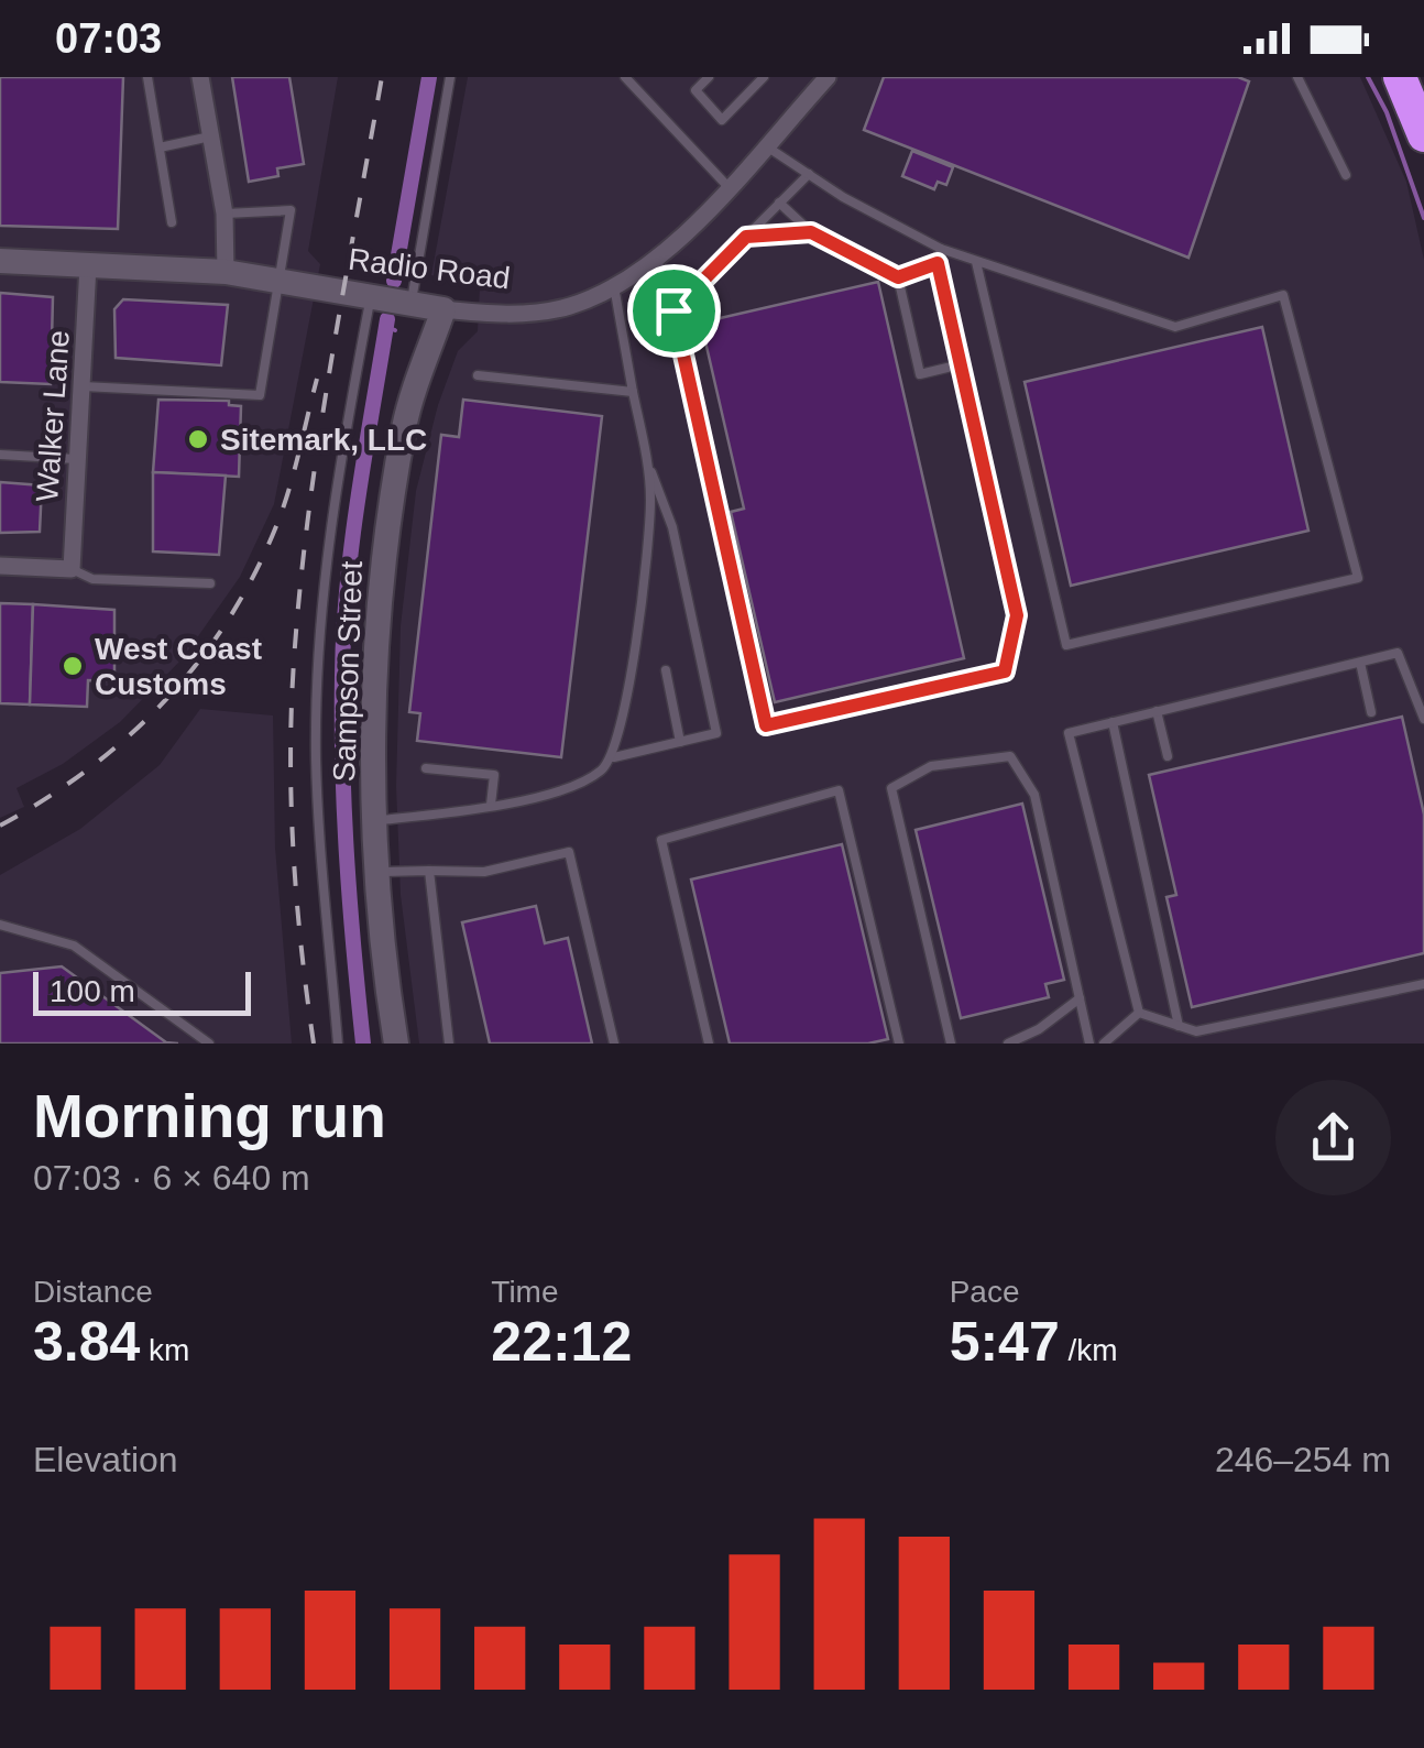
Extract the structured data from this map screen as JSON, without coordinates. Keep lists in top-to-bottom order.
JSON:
{
  "streets": {
    "street": ["Radio Road", "Walker Lane", "Sampson Street"]
  },
  "crossings": [
    ["Radio Road", "Walker Lane"],
    ["Radio Road", "Sampson Street"]
  ],
  "places": ["Sitemark, LLC", "West Coast Customs"],
  "scale_bar": "100 m",
  "page": {
    "status": "07:03",
    "scale": "100 m",
    "heading": ["Morning run", "07:03 · 6 × 640 m"],
    "stats": [
      ["Distance", "3.84 km"],
      ["Time", "22:12"],
      ["Pace", "5:47 /km"]
    ],
    "chart": ["Elevation", "246–254 m"]
  }
}
